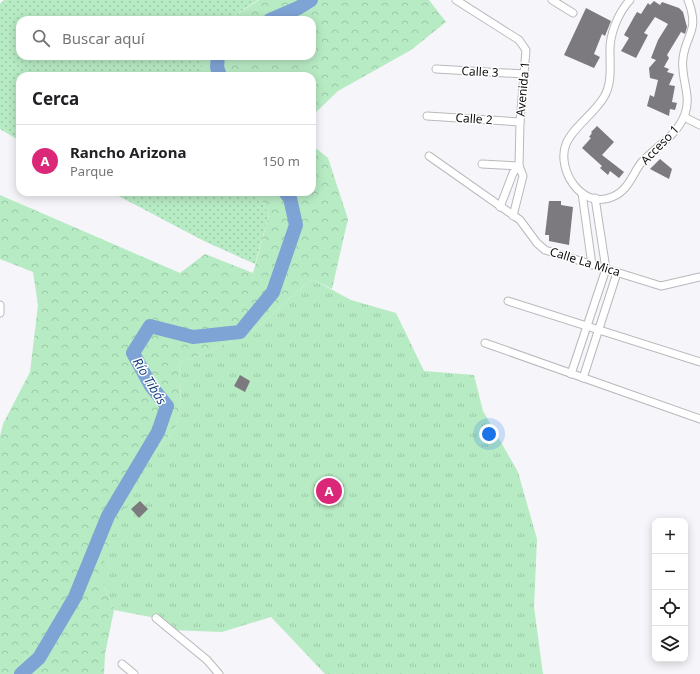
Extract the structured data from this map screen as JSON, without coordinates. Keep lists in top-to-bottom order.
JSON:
{
  "streets": {
    "street": [
      "Calle 3",
      "Avenida 1",
      "Calle 2",
      "Acceso 1",
      "Calle La Mica"
    ]
  },
  "crossings": [
    ["Calle 3", "Avenida 1"],
    ["Avenida 1", "Calle 2"],
    ["Avenida 1", "Calle La Mica"]
  ],
  "water": ["Río Tibás"],
  "page": {
    "search": "Buscar aquí",
    "heading": "Cerca",
    "list": [
      {
        "mark": "A",
        "name": "Rancho Arizona",
        "note": "Parque",
        "value": "150 m"
      }
    ],
    "pins": "A",
    "map_buttons": ["+", "−"]
  }
}
